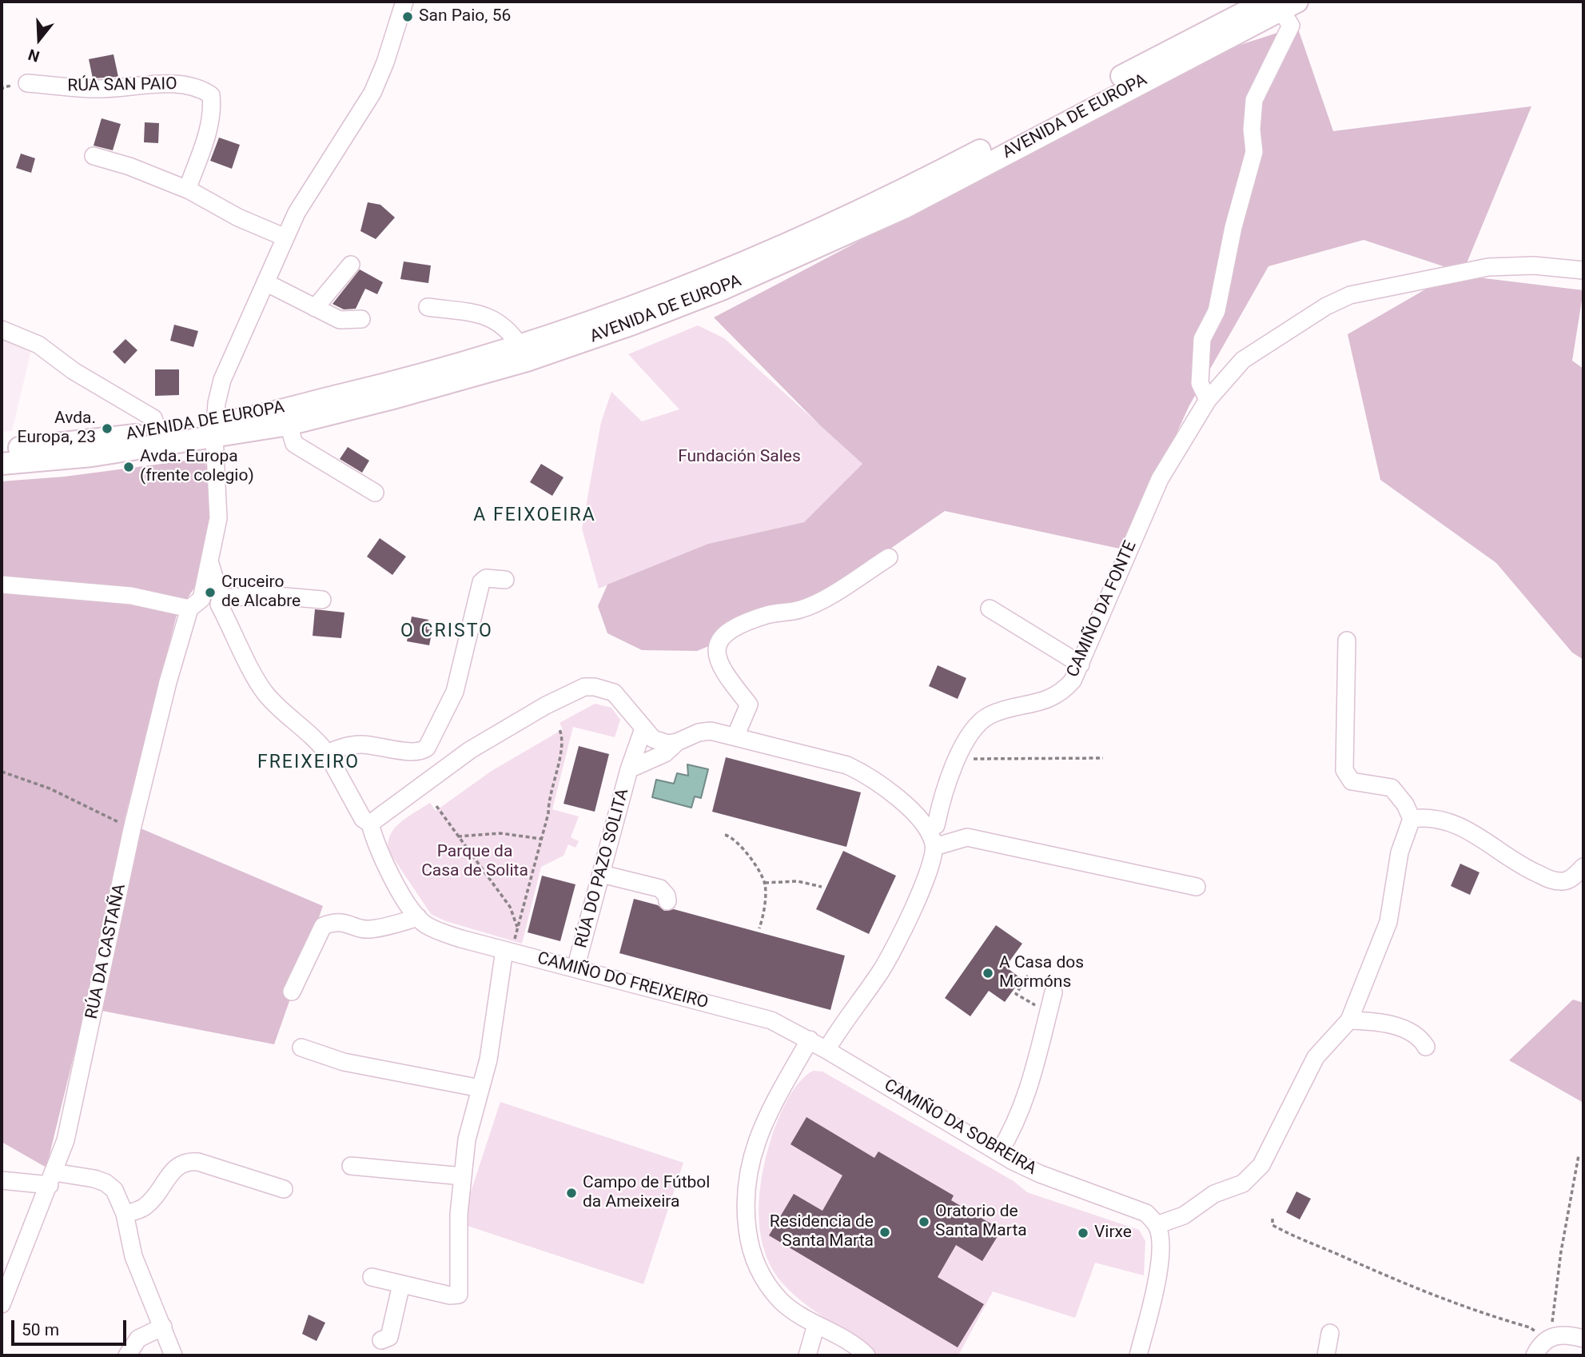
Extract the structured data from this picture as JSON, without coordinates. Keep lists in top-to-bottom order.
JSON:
{
  "streets": {
    "main road": ["AVENIDA DE EUROPA"],
    "street": [
      "RÚA SAN PAIO",
      "CAMIÑO DA FONTE",
      "RÚA DO PAZO SOLITA",
      "RÚA DA CASTAÑA",
      "CAMIÑO DO FREIXEIRO",
      "CAMIÑO DA SOBREIRA"
    ]
  },
  "crossings": [
    ["AVENIDA DE EUROPA", "RÚA DA CASTAÑA"],
    ["RÚA DO PAZO SOLITA", "CAMIÑO DO FREIXEIRO"],
    ["RÚA DA CASTAÑA", "CAMIÑO DO FREIXEIRO"],
    ["CAMIÑO DO FREIXEIRO", "CAMIÑO DA SOBREIRA"]
  ],
  "districts": ["A FEIXOEIRA", "O CRISTO", "FREIXEIRO"],
  "parks": ["Fundación Sales", "Parque da Casa de Solita"],
  "places": [
    "San Paio, 56",
    "Avda. Europa, 23",
    "Avda. Europa (frente colegio)",
    "Cruceiro de Alcabre",
    "A Casa dos Mormóns",
    "Campo de Fútbol da Ameixeira",
    "Oratorio de Santa Marta",
    "Residencia de Santa Marta",
    "Virxe"
  ],
  "scale_bar": "50 m",
  "north": "bottom"
}
